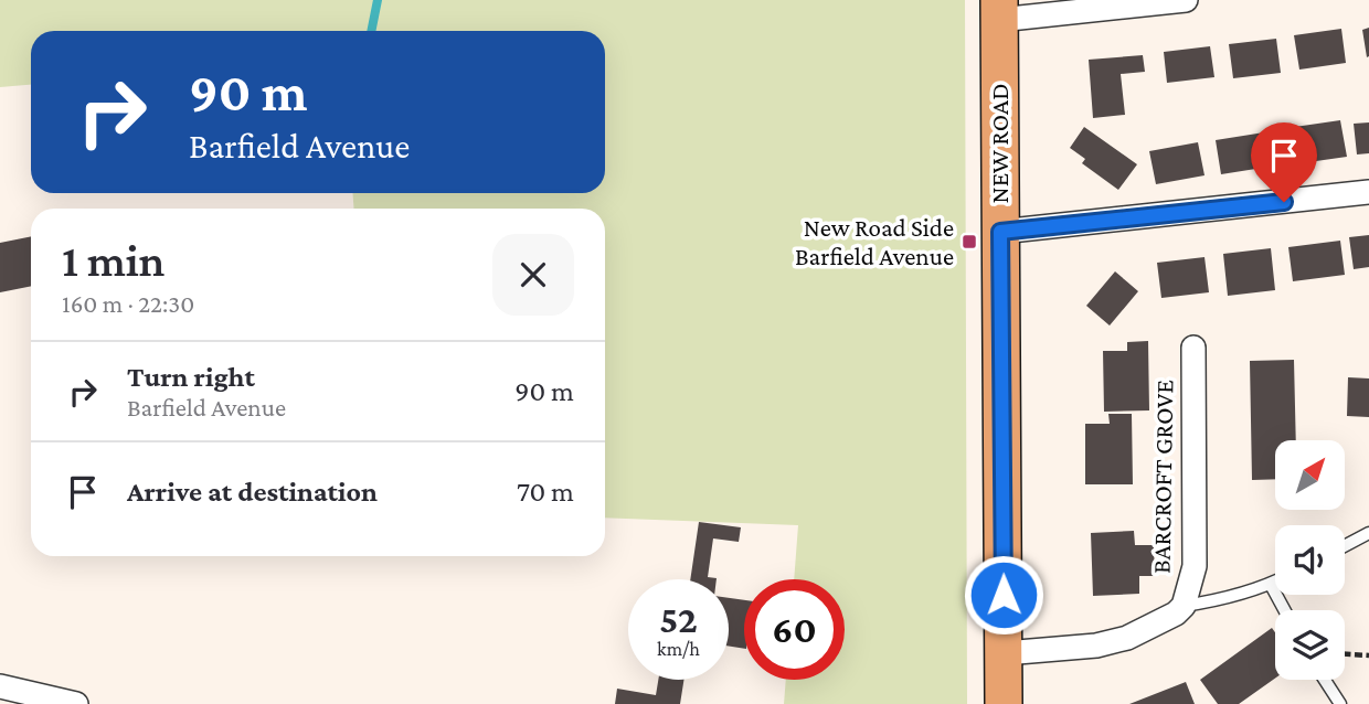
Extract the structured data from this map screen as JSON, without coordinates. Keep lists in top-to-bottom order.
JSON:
{
  "streets": {
    "main road": ["NEW ROAD"],
    "street": ["BARCROFT GROVE"]
  },
  "crossings": [
    ["NEW ROAD", "BARCROFT GROVE"]
  ],
  "places": {
    "transit": ["New Road Side Barfield Avenue"]
  },
  "north": "top right",
  "page": {
    "turn": ["90 m", "Barfield Avenue"],
    "heading": ["1 min", "160 m · 22:30"],
    "list": [
      {
        "name": "Turn right",
        "note": "Barfield Avenue",
        "value": "90 m"
      },
      {
        "name": "Arrive at destination",
        "value": "70 m"
      }
    ],
    "speed": "52 km/h",
    "limit": "60"
  }
}
